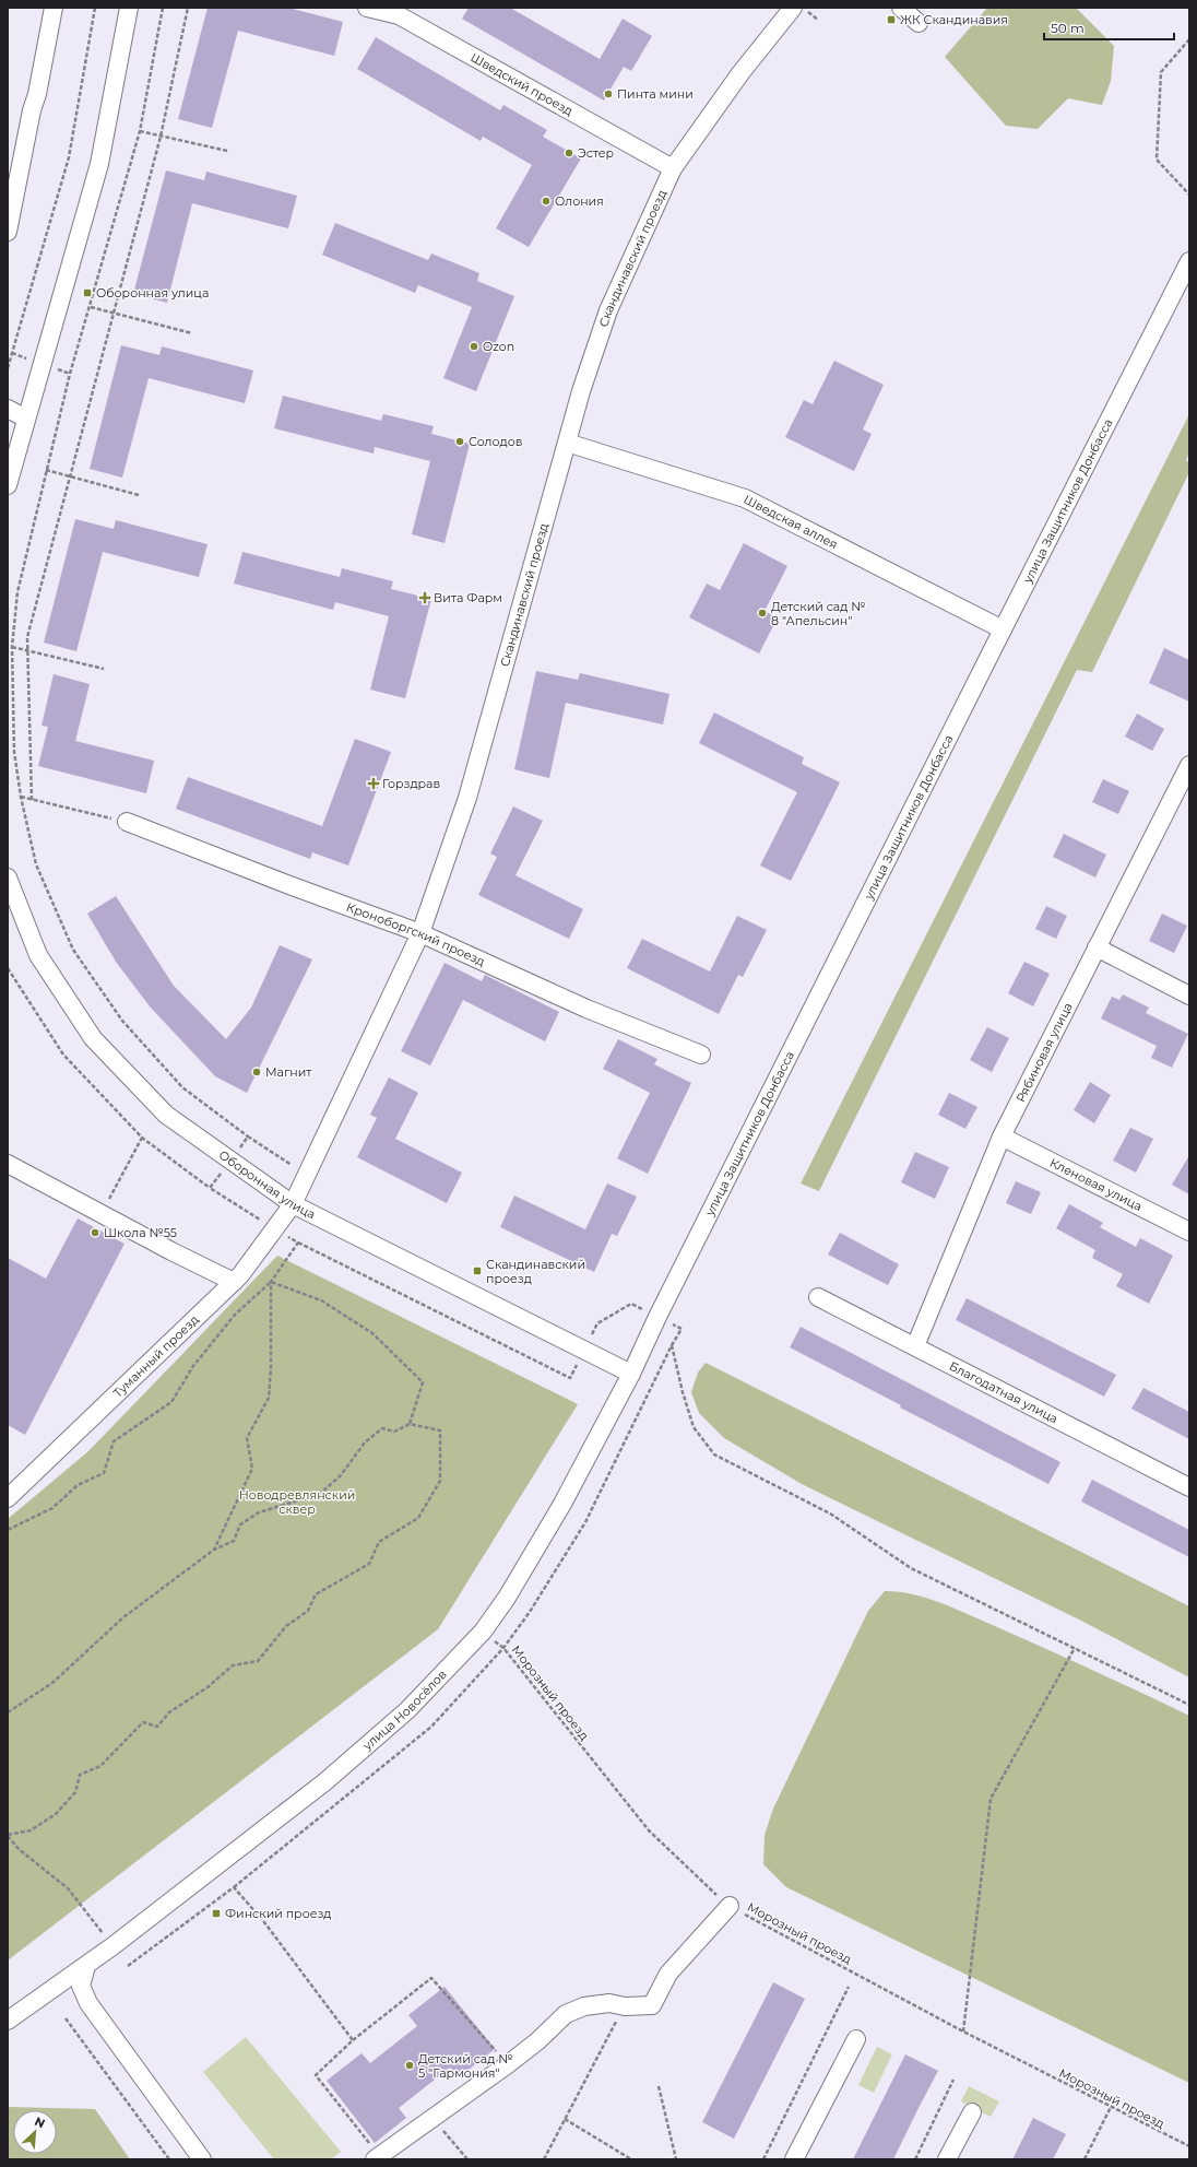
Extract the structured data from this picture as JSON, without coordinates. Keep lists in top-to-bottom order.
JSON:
{
  "streets": {
    "street": [
      "Шведский проезд",
      "Скандинавский проезд",
      "улица Защитников Донбасса",
      "Шведская аллея",
      "Кроноборгский проезд",
      "Рябиновая улица",
      "Оборонная улица",
      "Кленовая улица",
      "Туманный проезд",
      "Благодатная улица",
      "улица Новосёлов"
    ],
    "path": ["Морозный проезд"]
  },
  "crossings": [
    ["Шведский проезд", "Скандинавский проезд"],
    ["Скандинавский проезд", "Шведская аллея"],
    ["Скандинавский проезд", "Кроноборгский проезд"],
    ["Скандинавский проезд", "Оборонная улица"],
    ["Скандинавский проезд", "Туманный проезд"],
    ["улица Защитников Донбасса", "Шведская аллея"],
    ["улица Защитников Донбасса", "Оборонная улица"],
    ["улица Защитников Донбасса", "улица Новосёлов"],
    ["Рябиновая улица", "Кленовая улица"],
    ["Рябиновая улица", "Благодатная улица"],
    ["Оборонная улица", "Туманный проезд"],
    ["Оборонная улица", "улица Новосёлов"],
    ["Морозный проезд", "улица Новосёлов"]
  ],
  "parks": ["Новодревлянский сквер"],
  "places": {
    "transit": [
      "ЖК Скандинавия",
      "Оборонная улица",
      "Скандинавский проезд",
      "Финский проезд"
    ],
    "other": [
      "Пинта мини",
      "Эстер",
      "Олония",
      "Ozon",
      "Солодов",
      "Детский сад № 8 \"Апельсин\"",
      "Магнит",
      "Школа №55",
      "Детский сад № 5 \"Гармония\""
    ],
    "health": ["Вита Фарм", "Горздрав"]
  },
  "scale_bar": "50 m",
  "north": "top right"
}
